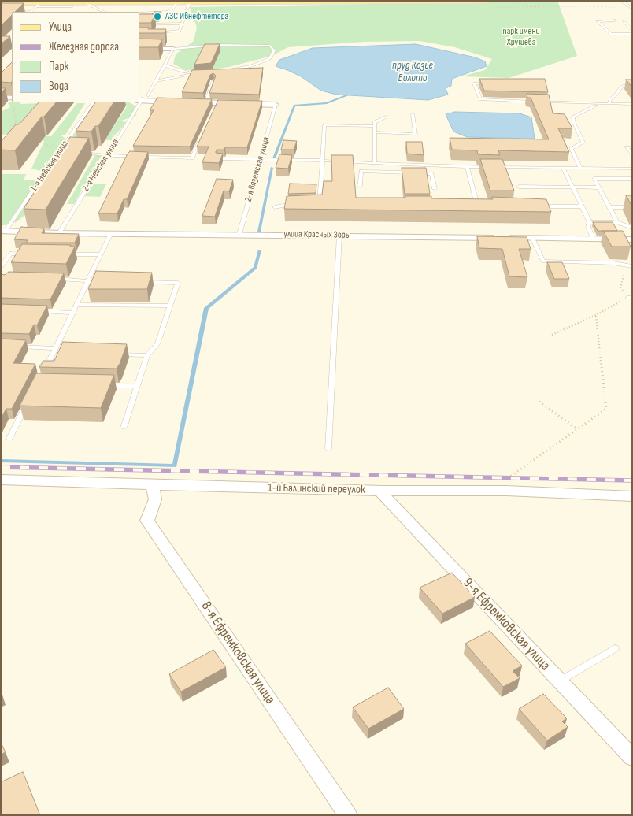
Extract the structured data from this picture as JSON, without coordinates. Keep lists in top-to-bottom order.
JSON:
{
  "streets": {
    "street": [
      "улица Красных Зорь",
      "1-й Балинский переулок",
      "9-я Ефремковская улица",
      "8-я Ефремковская улица"
    ],
    "lane": ["2-я Невская улица", "1-я Невская улица", "2-я Вяземская улица"]
  },
  "crossings": [
    ["2-я Невская улица", "улица Красных Зорь"],
    ["1-я Невская улица", "улица Красных Зорь"],
    ["2-я Вяземская улица", "улица Красных Зорь"],
    ["1-й Балинский переулок", "9-я Ефремковская улица"],
    ["1-й Балинский переулок", "8-я Ефремковская улица"]
  ],
  "water": ["пруд Козье Болото"],
  "parks": ["парк имени Хрущёва"],
  "places": ["АЗС Ивнефтеторг"],
  "legend": [
    "Улица",
    "Железная дорога",
    "Парк",
    "Вода"
  ]
}
